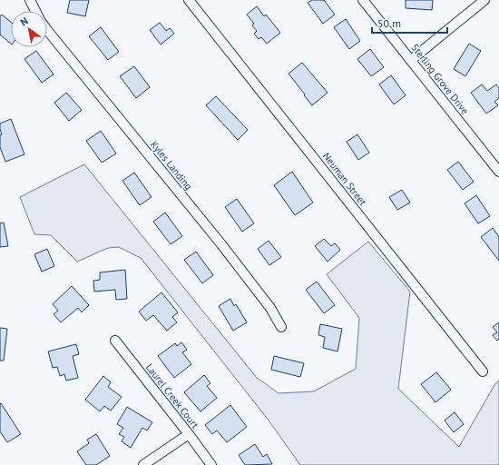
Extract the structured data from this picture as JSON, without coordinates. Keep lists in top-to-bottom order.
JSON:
{
  "streets": {
    "street": [
      "Sterling Grove Drive",
      "Kyles Landing",
      "Neuman Street",
      "Laurel Creek Court"
    ]
  },
  "scale_bar": "50 m",
  "north": "top left"
}
